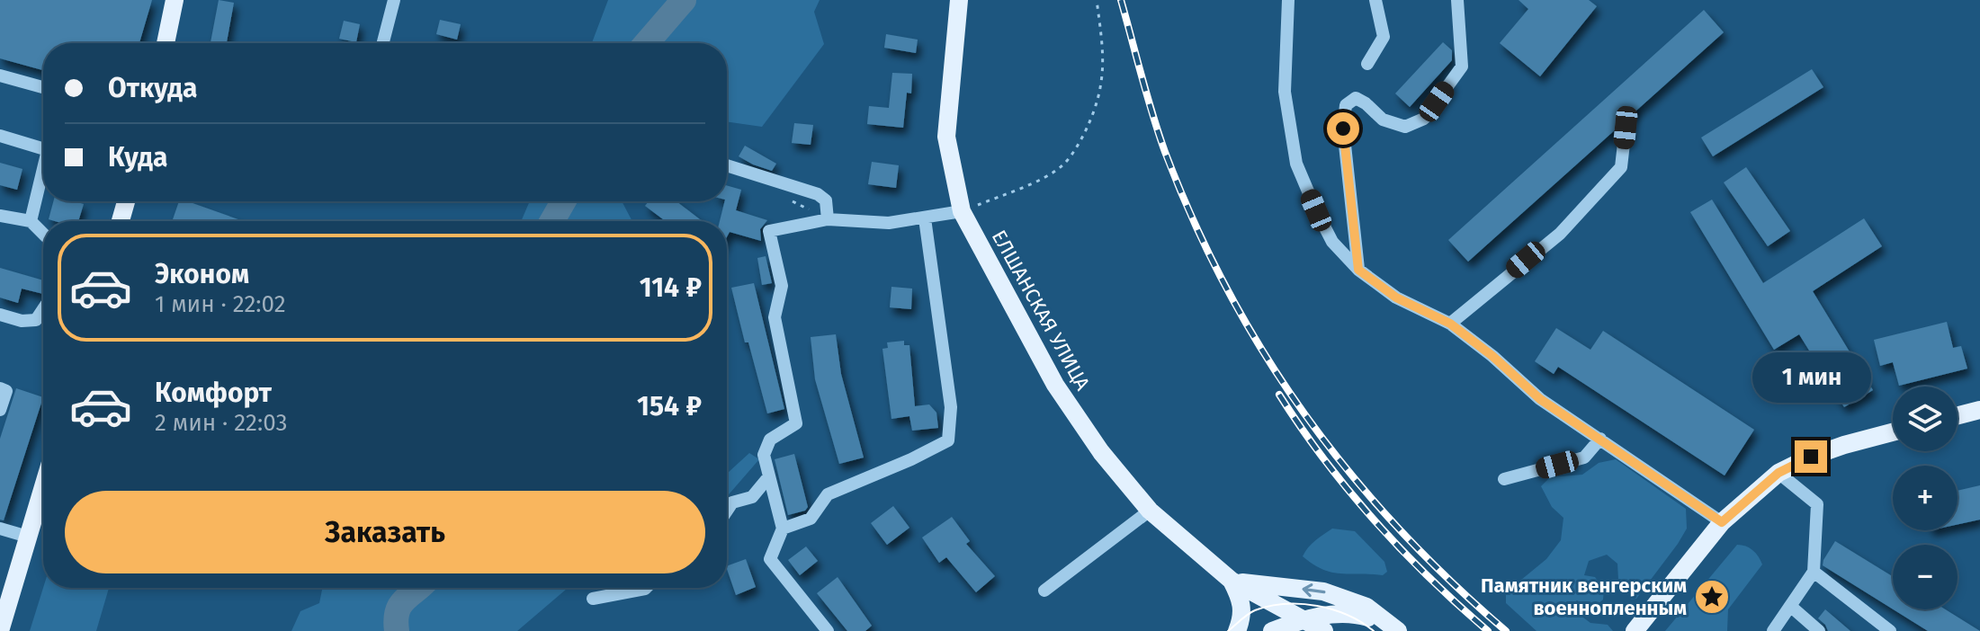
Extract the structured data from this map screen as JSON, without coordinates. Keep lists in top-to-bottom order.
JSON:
{
  "streets": {
    "main road": ["ЕЛШАНСКАЯ УЛИЦА"]
  },
  "places": {
    "place": ["Памятник венгерским военнопленным"]
  },
  "page": {
    "banner": ["Откуда", "Куда"],
    "list": [
      {
        "name": "Эконом",
        "note": "1 мин · 22:02",
        "value": "114 ₽"
      },
      {
        "name": "Комфорт",
        "note": "2 мин · 22:03",
        "value": "154 ₽"
      }
    ],
    "bubble": "1 мин",
    "map_buttons": ["+", "−"],
    "buttons": "Заказать"
  }
}
